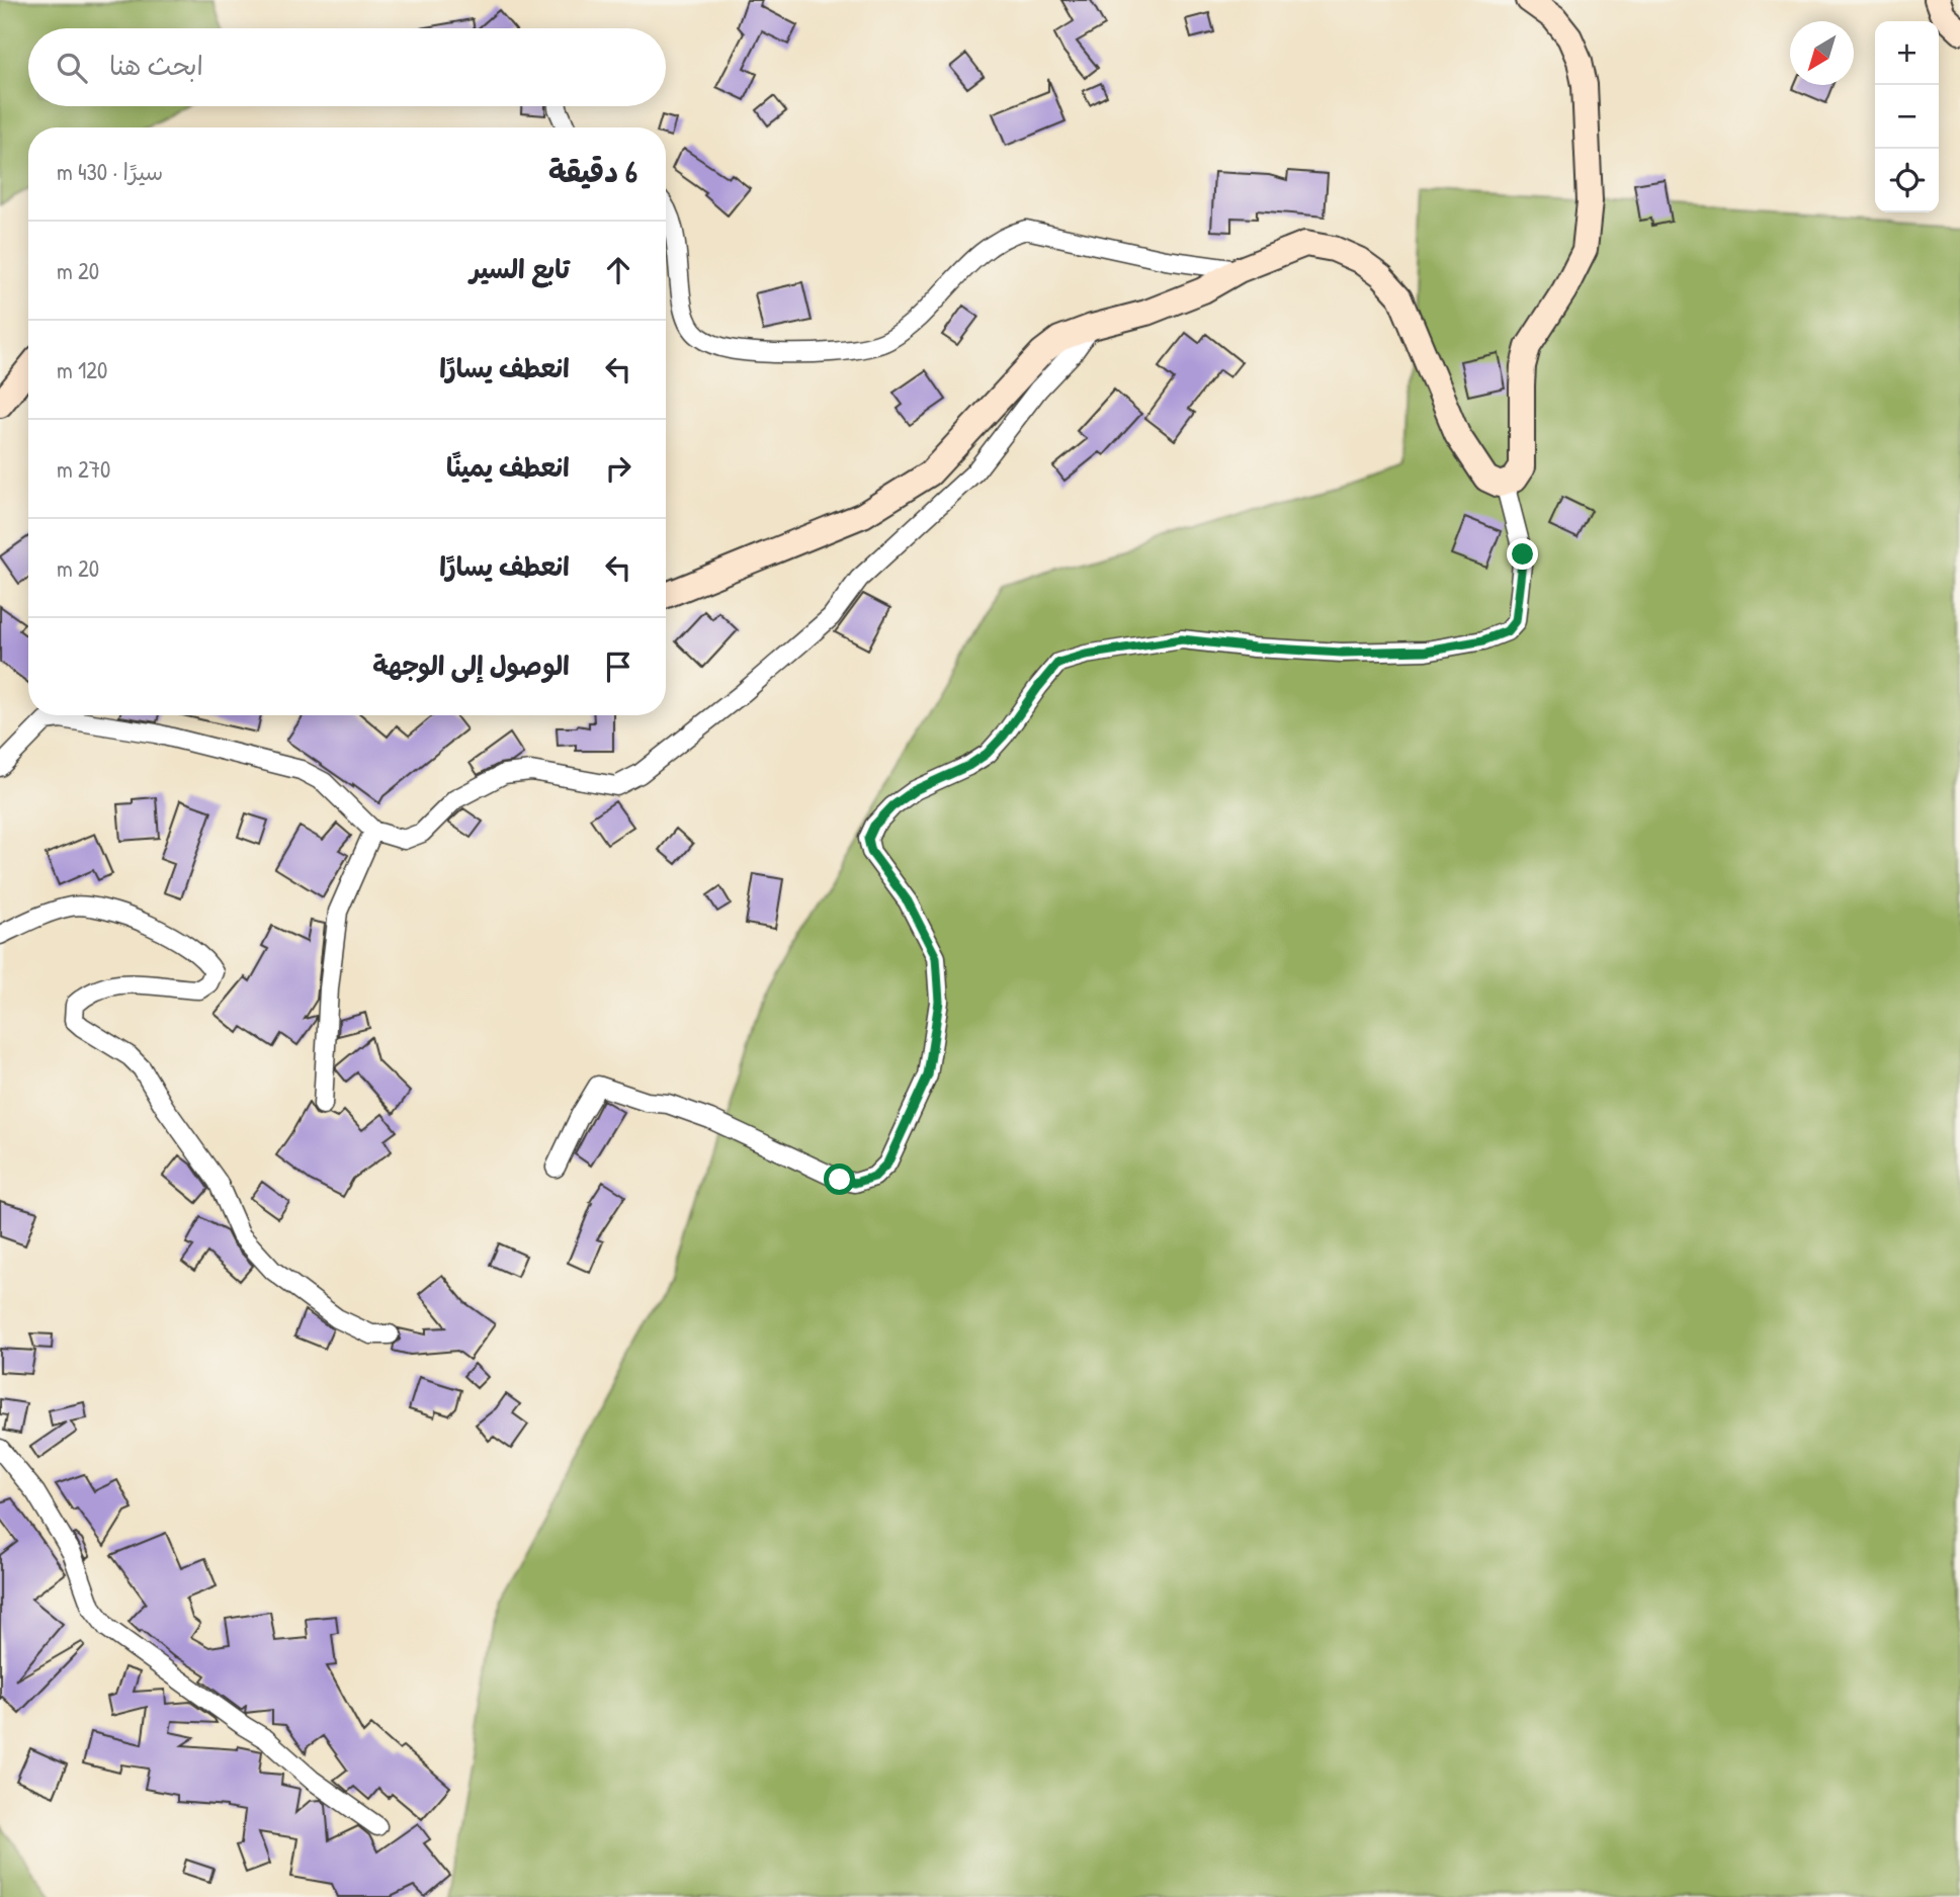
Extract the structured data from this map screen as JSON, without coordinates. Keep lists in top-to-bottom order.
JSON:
{
  "north": "bottom left",
  "page": {
    "map_buttons": ["+", "−"],
    "search": "ابحث هنا",
    "heading": ["6 دقيقة", "سيرًا · 430 m"],
    "list": [
      ["تابع السير", "20 m"],
      ["انعطف يسارًا", "120 m"],
      ["انعطف يمينًا", "270 m"],
      ["انعطف يسارًا", "20 m"],
      "الوصول إلى الوجهة"
    ]
  }
}
